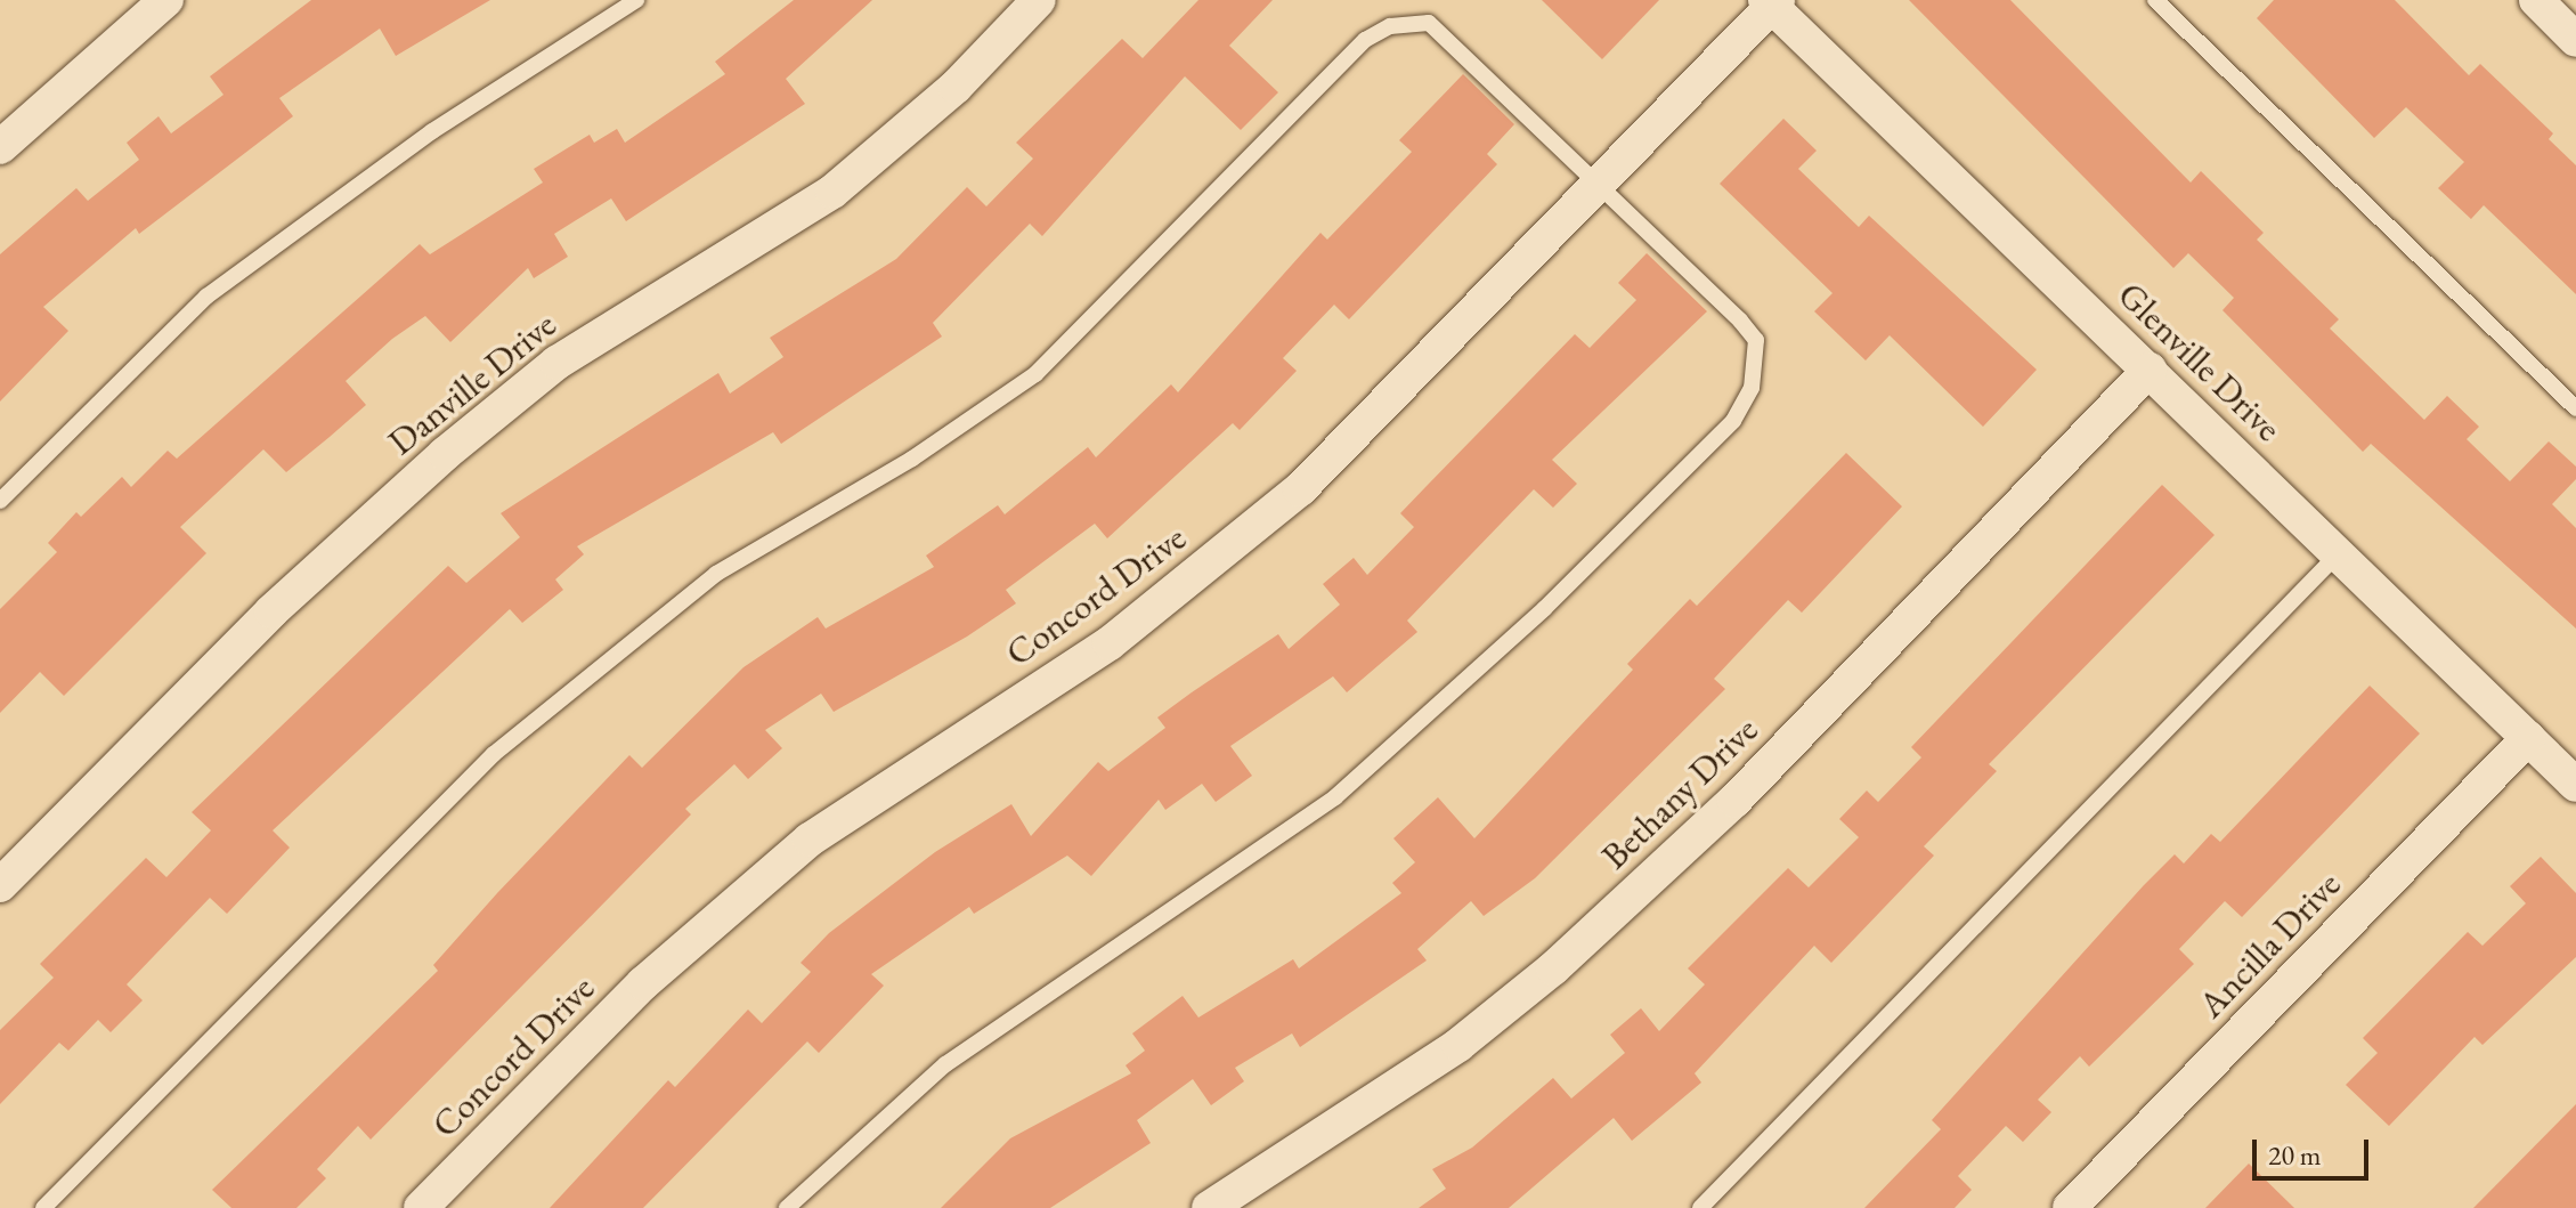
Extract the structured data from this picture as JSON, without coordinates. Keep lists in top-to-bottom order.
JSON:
{
  "streets": {
    "street": [
      "Glenville Drive",
      "Danville Drive",
      "Concord Drive",
      "Bethany Drive",
      "Ancilla Drive"
    ]
  },
  "crossings": [
    ["Glenville Drive", "Concord Drive"],
    ["Glenville Drive", "Bethany Drive"],
    ["Glenville Drive", "Ancilla Drive"]
  ],
  "scale_bar": "20 m"
}
